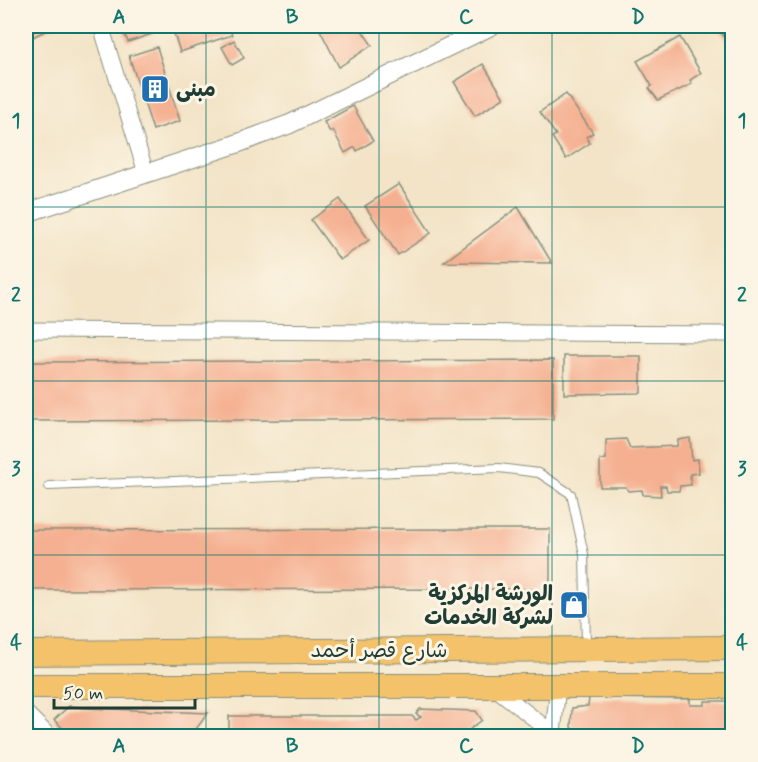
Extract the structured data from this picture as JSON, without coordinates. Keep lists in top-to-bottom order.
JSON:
{
  "streets": {
    "main road": ["شارع قصر أحمد"]
  },
  "places": {
    "building": ["مبنى"],
    "shop": ["الورشة المركزية لشركة الخدمات"]
  },
  "scale_bar": "50 m",
  "grid": {
    "columns": [
      "A",
      "B",
      "C",
      "D"
    ],
    "rows": [
      "1",
      "2",
      "3",
      "4"
    ]
  }
}
